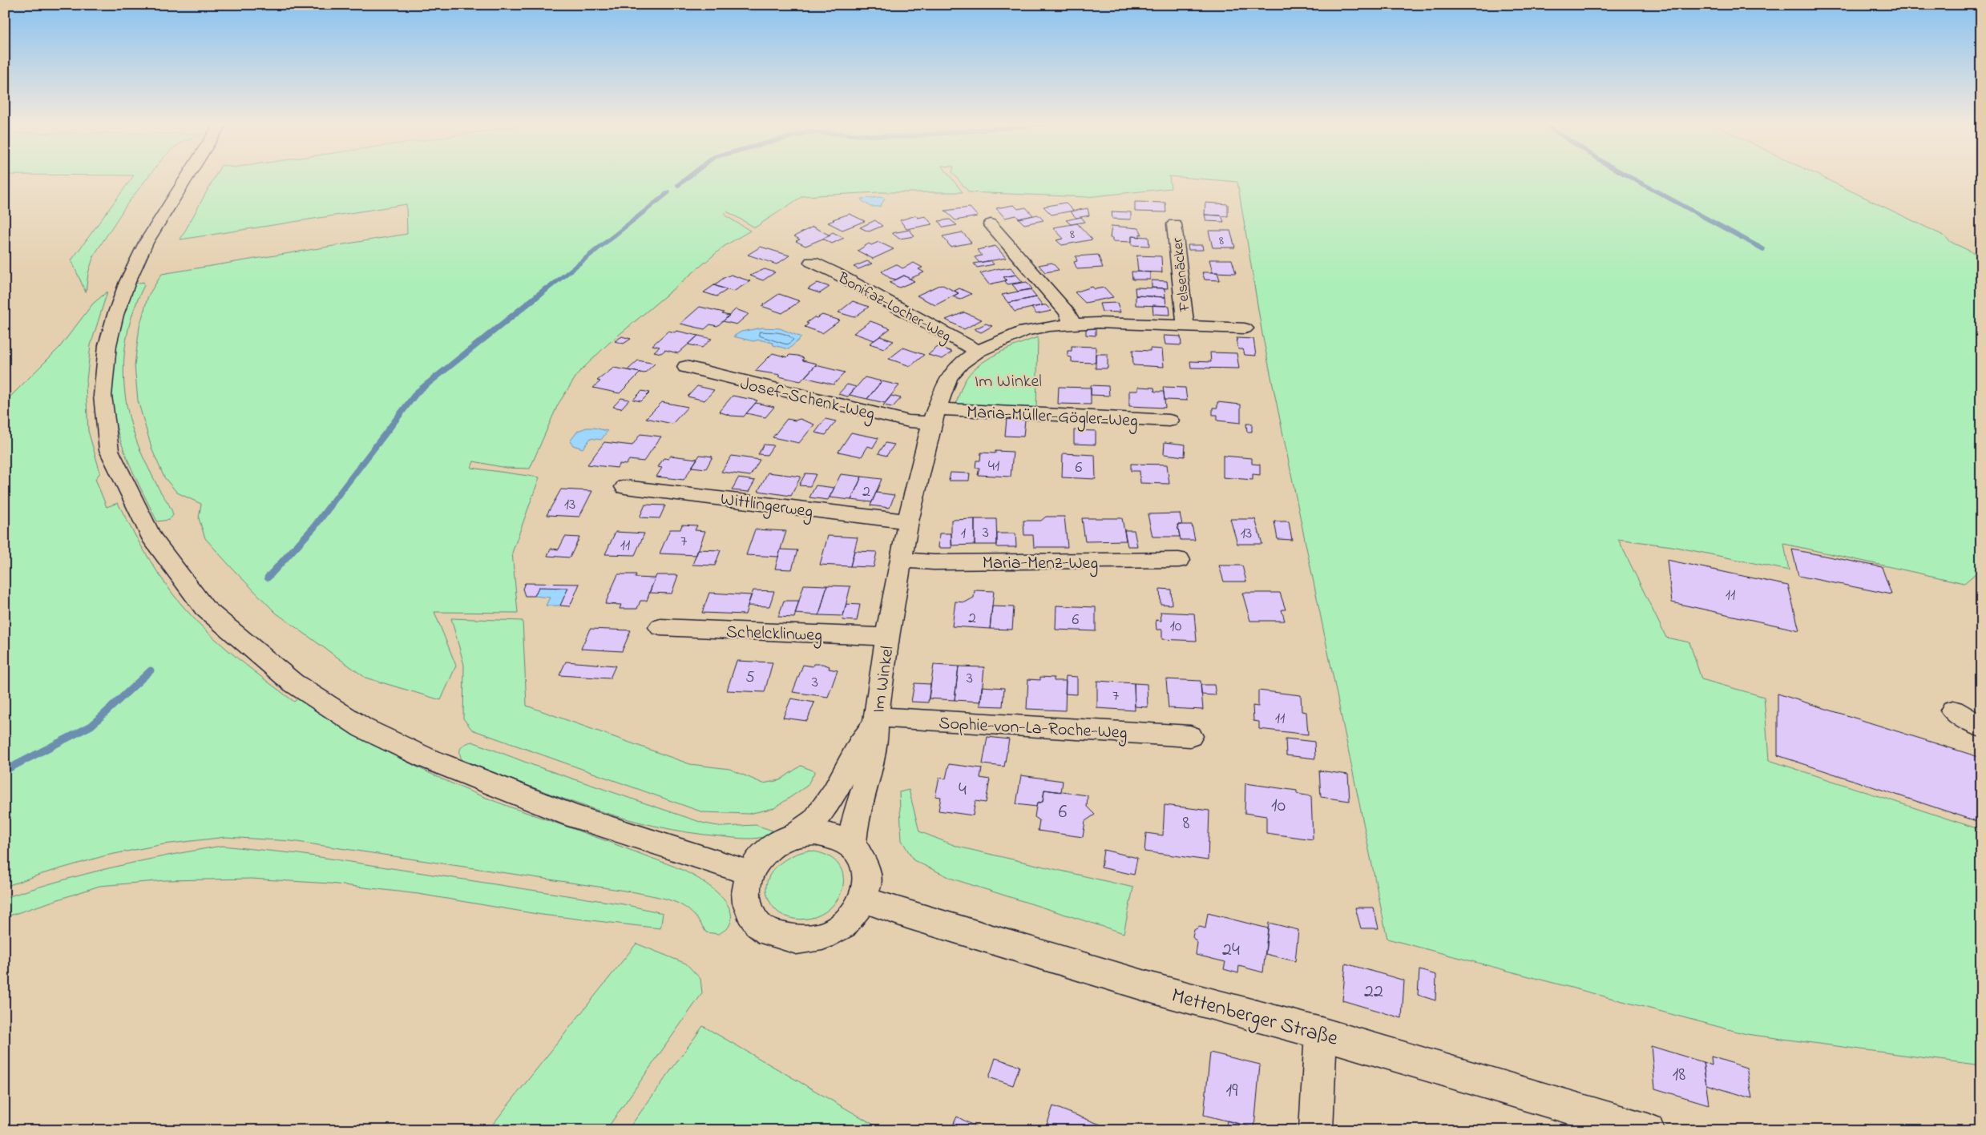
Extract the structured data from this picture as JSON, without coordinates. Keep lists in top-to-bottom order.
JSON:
{
  "streets": {
    "street": [
      "Felsenäcker",
      "Bonifaz-Locher-Weg",
      "Josef-Schenk-Weg",
      "Maria-Müller-Gögler-Weg",
      "Wittlingerweg",
      "Maria-Menz-Weg",
      "Schelcklinweg",
      "Im Winkel",
      "Sophie-von-La-Roche-Weg",
      "Mettenberger Straße"
    ]
  },
  "crossings": [
    ["Felsenäcker", "Im Winkel"],
    ["Bonifaz-Locher-Weg", "Im Winkel"],
    ["Josef-Schenk-Weg", "Maria-Müller-Gögler-Weg"],
    ["Josef-Schenk-Weg", "Im Winkel"],
    ["Maria-Müller-Gögler-Weg", "Im Winkel"],
    ["Wittlingerweg", "Im Winkel"],
    ["Maria-Menz-Weg", "Im Winkel"],
    ["Schelcklinweg", "Im Winkel"],
    ["Im Winkel", "Sophie-von-La-Roche-Weg"],
    ["Im Winkel", "Mettenberger Straße"]
  ],
  "parks": ["Im Winkel"],
  "house_numbers": [
    "8",
    "8",
    "41",
    "6",
    "2",
    "13",
    "3",
    "1",
    "13",
    "7",
    "11",
    "11",
    "2",
    "6",
    "10",
    "5",
    "3",
    "3",
    "7",
    "11",
    "4",
    "10",
    "6",
    "8",
    "24",
    "22",
    "18",
    "19"
  ]
}
